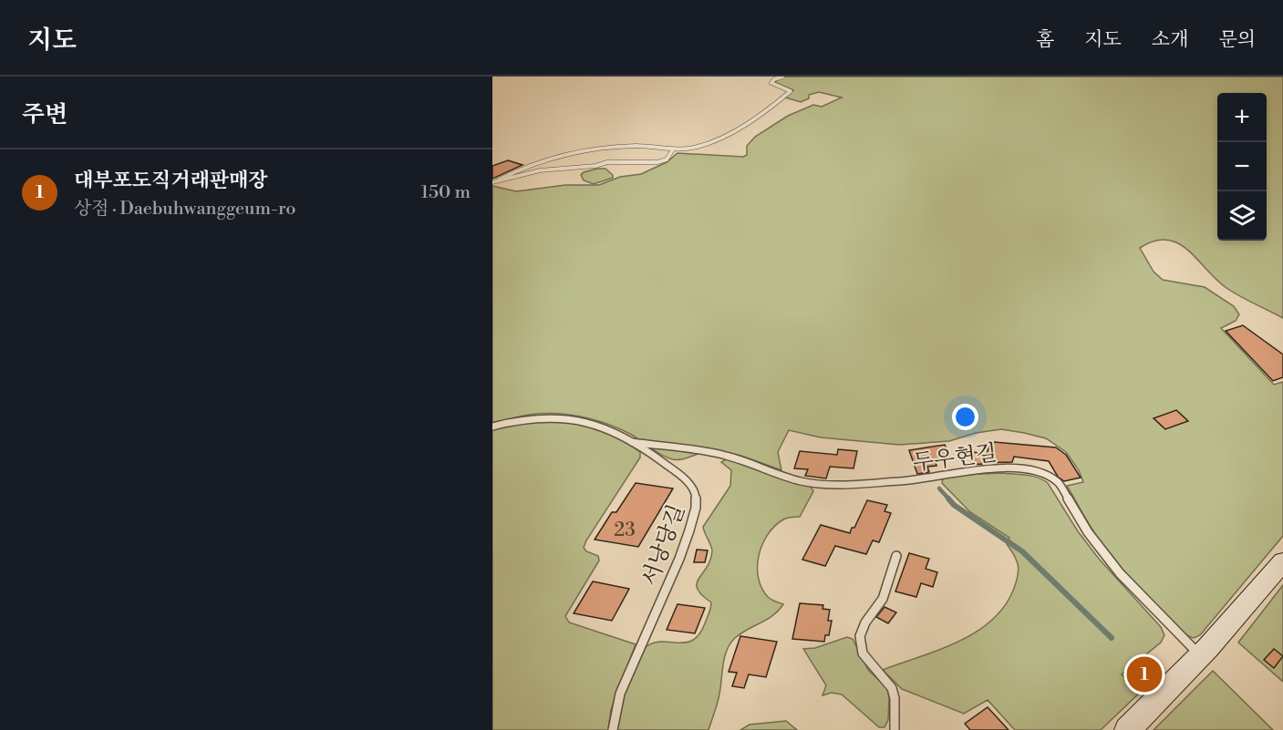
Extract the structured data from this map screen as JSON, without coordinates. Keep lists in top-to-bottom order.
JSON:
{
  "streets": {
    "lane": ["두우현길", "서낭당길"]
  },
  "crossings": [
    ["두우현길", "서낭당길"]
  ],
  "house_numbers": ["23"],
  "page": {
    "header": "지도",
    "nav": [
      "홈",
      "지도",
      "소개",
      "문의"
    ],
    "heading": "주변",
    "map_buttons": ["+", "−"],
    "list": [
      {
        "mark": "1",
        "name": "대부포도직거래판매장",
        "note": "상점 · Daebuhwanggeum-ro",
        "value": "150 m"
      }
    ],
    "pins": "1"
  }
}
